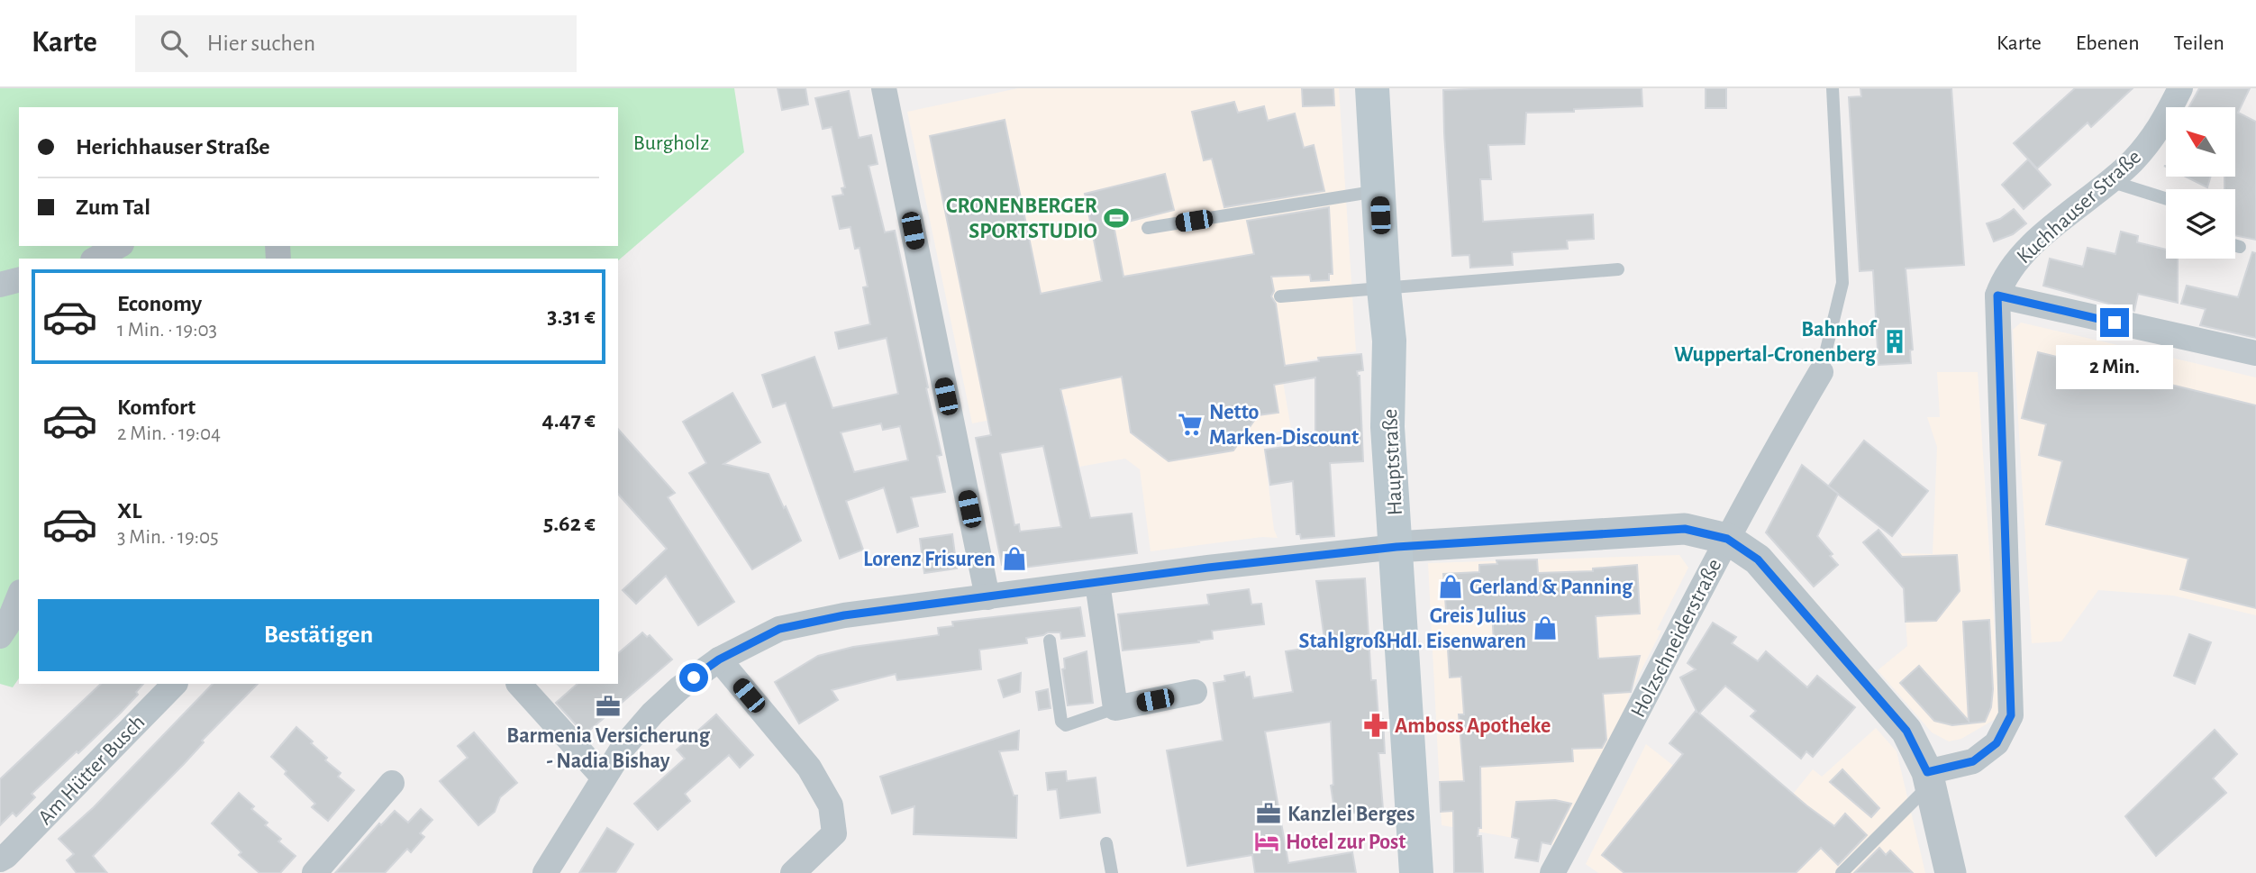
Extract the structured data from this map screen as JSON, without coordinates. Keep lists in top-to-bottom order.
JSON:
{
  "streets": {
    "main road": ["Hauptstraße"],
    "street": ["Kuchhauser Straße", "Holzschneiderstraße", "Am Hütter Busch"]
  },
  "parks": ["Burgholz"],
  "places": {
    "sports": ["CRONENBERGER SPORTSTUDIO"],
    "building": ["Bahnhof Wuppertal-Cronenberg"],
    "supermarket": ["Netto Marken-Discount"],
    "shop": ["Lorenz Frisuren", "Gerland & Panning", "Greis Julius StahlgroßHdl. Eisenwaren"],
    "office": ["Barmenia Versicherung - Nadia Bishay", "Kanzlei Berges"],
    "pharmacy": ["Amboss Apotheke"],
    "hotel": ["Hotel zur Post"]
  },
  "north": "top left",
  "page": {
    "header": "Karte",
    "search": "Hier suchen",
    "nav": ["Karte", "Ebenen", "Teilen"],
    "banner": ["Herichhauser Straße", "Zum Tal"],
    "list": [
      {
        "name": "Economy",
        "note": "1 Min. · 19:03",
        "value": "3.31 €"
      },
      {
        "name": "Komfort",
        "note": "2 Min. · 19:04",
        "value": "4.47 €"
      },
      {
        "name": "XL",
        "note": "3 Min. · 19:05",
        "value": "5.62 €"
      }
    ],
    "bubble": "2 Min.",
    "buttons": "Bestätigen"
  }
}
